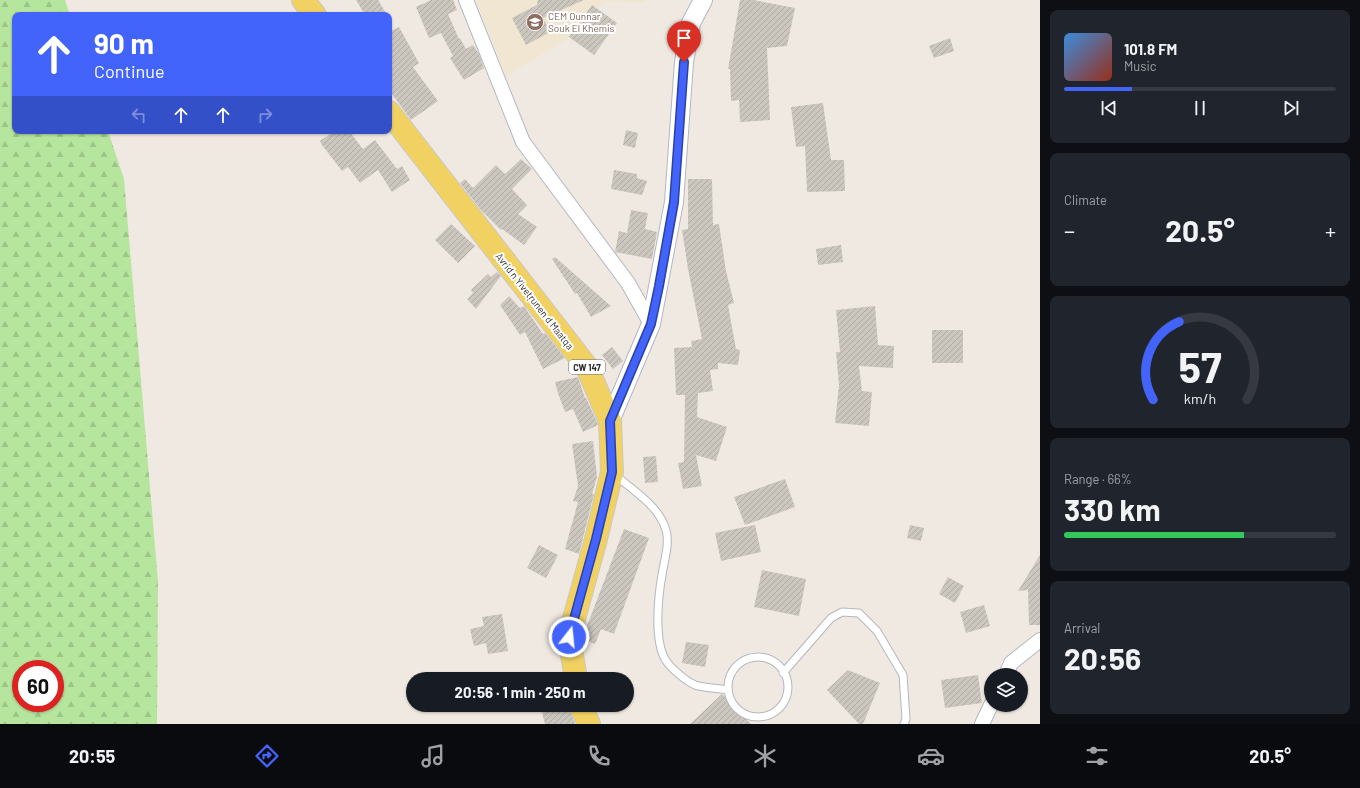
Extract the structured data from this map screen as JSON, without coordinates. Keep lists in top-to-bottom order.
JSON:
{
  "streets": {
    "main road": ["Avrid n Yivetṛunen d Maatqa", "CW 147"]
  },
  "places": {
    "school or university": ["CEM Ounnar Souk El Khemis"]
  },
  "page": {
    "turn": ["90 m", "Continue"],
    "song": ["101.8 FM", "Music"],
    "tile": [
      "Climate",
      ["Range · 66%", "330 km"],
      ["Arrival", "20:56"]
    ],
    "heat": ["−", "20.5°", "+"],
    "limit": "60",
    "trip": "20:56 · 1 min · 250 m",
    "tabs": ["20:55", "20.5°"],
    "gauge": ["57", "km/h"]
  }
}
